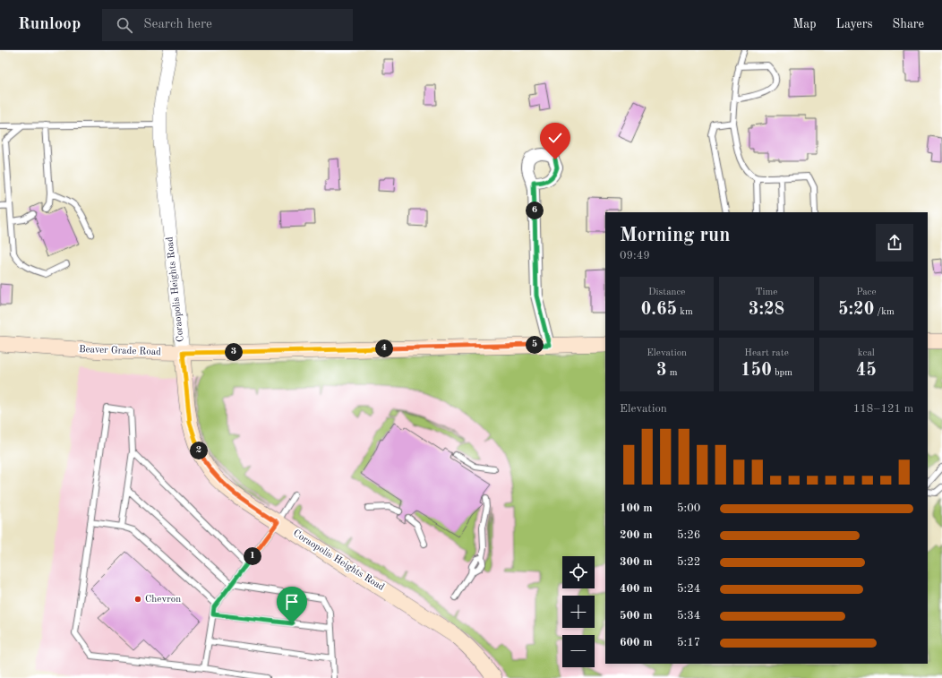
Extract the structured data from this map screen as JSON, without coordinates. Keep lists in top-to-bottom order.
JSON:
{
  "streets": {
    "main road": ["Coraopolis Heights Road", "Beaver Grade Road"]
  },
  "crossings": [
    ["Coraopolis Heights Road", "Beaver Grade Road"]
  ],
  "places": ["Chevron"],
  "page": {
    "header": "Runloop",
    "search": "Search here",
    "nav": ["Map", "Layers", "Share"],
    "pins": [
      "6",
      "5",
      "4",
      "3",
      "2",
      "1"
    ],
    "heading": ["Morning run", "09:49"],
    "stats": [
      ["Distance", "0.65 km"],
      ["Time", "3:28"],
      ["Pace", "5:20 /km"],
      ["Elevation", "3 m"],
      ["Heart rate", "150 bpm"],
      ["kcal", "45"]
    ],
    "chart": ["Elevation", "118–121 m"],
    "list": [
      {
        "name": "100 m",
        "note": "5:00"
      },
      {
        "name": "200 m",
        "note": "5:26"
      },
      {
        "name": "300 m",
        "note": "5:22"
      },
      {
        "name": "400 m",
        "note": "5:24"
      },
      {
        "name": "500 m",
        "note": "5:34"
      },
      {
        "name": "600 m",
        "note": "5:17"
      }
    ],
    "map_buttons": ["+", "−"]
  }
}
